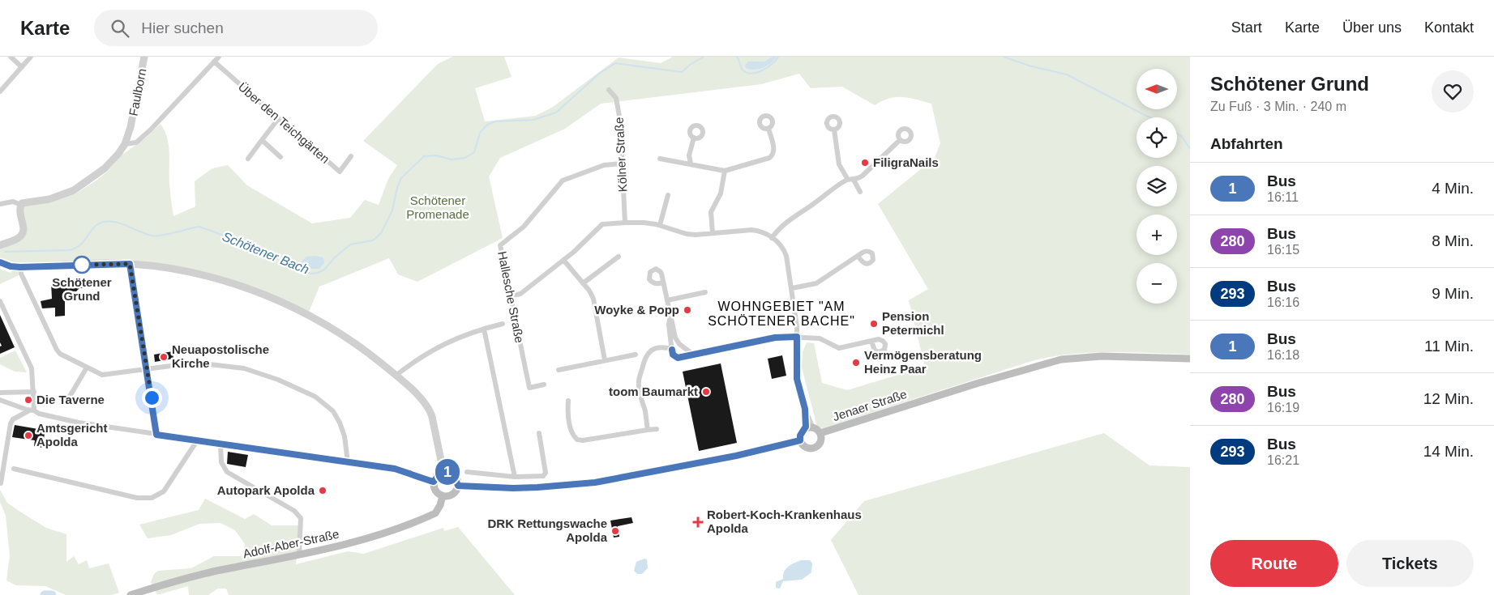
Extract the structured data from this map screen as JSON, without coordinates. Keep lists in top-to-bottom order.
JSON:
{
  "streets": {
    "main road": ["Jenaer Straße", "Adolf-Aber-Straße"],
    "street": [
      "Faulborn",
      "Über den Teichgärten",
      "Kölner Straße",
      "Hallesche Straße"
    ]
  },
  "crossings": [
    ["Kölner Straße", "Hallesche Straße"]
  ],
  "districts": ["WOHNGEBIET \"AM SCHÖTENER BACHE\""],
  "water": ["Schötener Bach"],
  "parks": ["Schötener Promenade"],
  "places": {
    "other": [
      "FiligraNails",
      "Schötener Grund",
      "Woyke & Popp",
      "Pension Petermichl",
      "Neuapostolische Kirche",
      "Vermögensberatung Heinz Paar",
      "toom Baumarkt",
      "Die Taverne",
      "Amtsgericht Apolda",
      "Autopark Apolda",
      "DRK Rettungswache Apolda"
    ],
    "health": ["Robert-Koch-Krankenhaus Apolda"]
  },
  "lines": ["bus line 1"],
  "north": "left",
  "page": {
    "header": "Karte",
    "search": "Hier suchen",
    "nav": [
      "Start",
      "Karte",
      "Über uns",
      "Kontakt"
    ],
    "on_map": "1",
    "heading": [
      ["Schötener Grund", "Zu Fuß · 3 Min. · 240 m"],
      "Abfahrten"
    ],
    "map_buttons": ["+", "−"],
    "list": [
      {
        "mark": "1",
        "name": "Bus",
        "note": "16:11",
        "value": "4 Min."
      },
      {
        "mark": "280",
        "name": "Bus",
        "note": "16:15",
        "value": "8 Min."
      },
      {
        "mark": "293",
        "name": "Bus",
        "note": "16:16",
        "value": "9 Min."
      },
      {
        "mark": "1",
        "name": "Bus",
        "note": "16:18",
        "value": "11 Min."
      },
      {
        "mark": "280",
        "name": "Bus",
        "note": "16:19",
        "value": "12 Min."
      },
      {
        "mark": "293",
        "name": "Bus",
        "note": "16:21",
        "value": "14 Min."
      }
    ],
    "buttons": ["Route", "Tickets"]
  }
}
